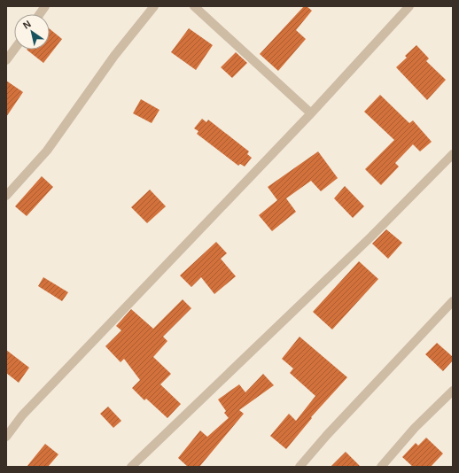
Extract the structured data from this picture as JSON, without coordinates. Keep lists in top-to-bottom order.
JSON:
{
  "north": "top left"
}
